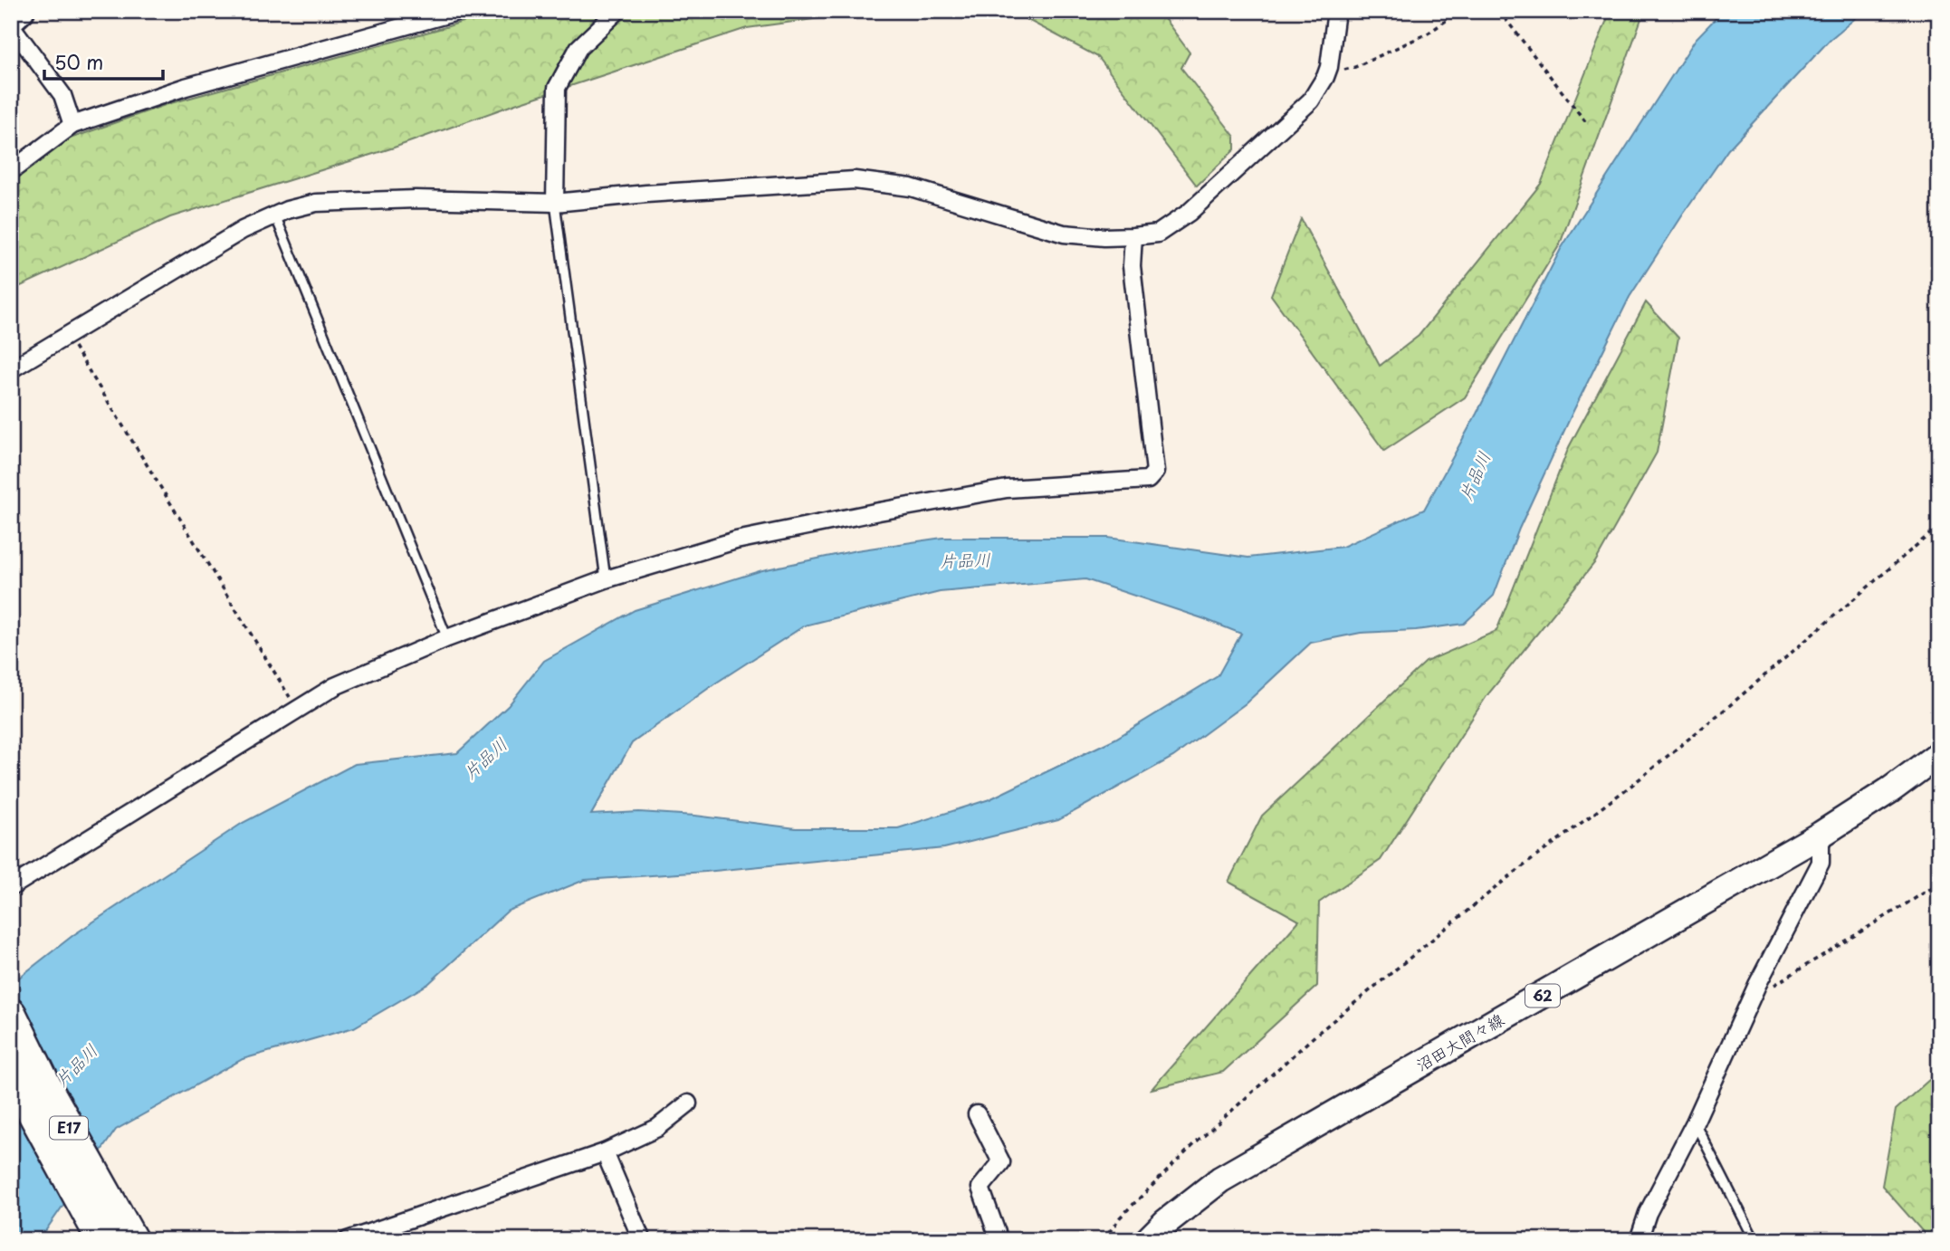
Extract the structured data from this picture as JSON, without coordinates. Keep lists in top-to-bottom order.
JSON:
{
  "streets": {
    "highway": ["E17"],
    "main road": ["62", "沼田大間々線"]
  },
  "water": ["片品川"],
  "scale_bar": "50 m"
}
